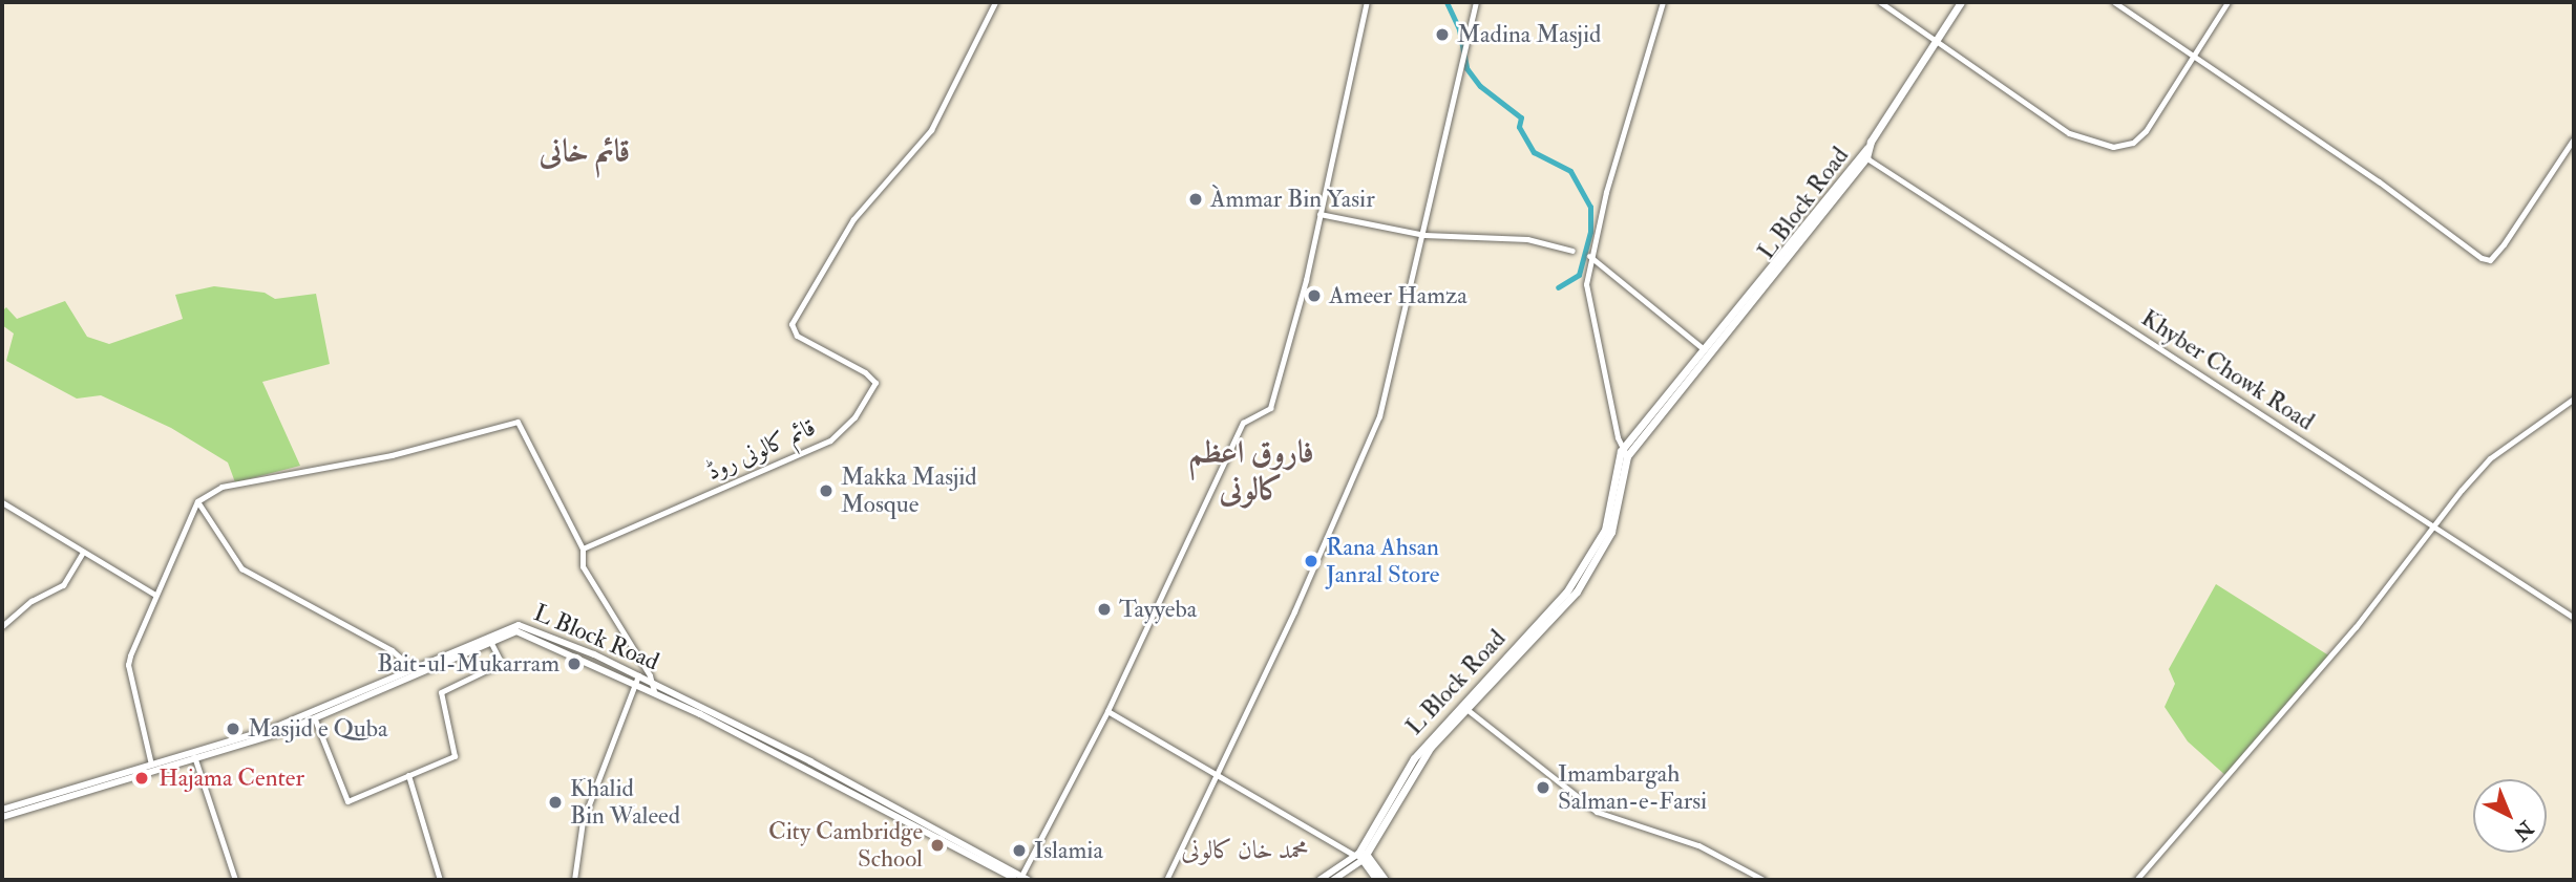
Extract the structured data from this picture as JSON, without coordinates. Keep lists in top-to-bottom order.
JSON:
{
  "streets": {
    "main road": ["L Block Road"],
    "street": ["Khyber Chowk Road", "قائم کالونی روڈ"]
  },
  "crossings": [
    ["L Block Road", "Khyber Chowk Road"]
  ],
  "districts": ["قائم خانى", "فاروق اعظم کالونی", "محمد خان کالونی"],
  "places": [
    "Madina Masjid",
    "Àmmar Bin Yasir",
    "Ameer Hamza",
    "Makka Masjid Mosque",
    "Rana Ahsan Janral Store",
    "Tayyeba",
    "Bait-ul-Mukarram",
    "Masjid e Quba",
    "Hajama Center",
    "Imambargah Salman-e-Farsi",
    "Khalid Bin Waleed",
    "City Cambridge School",
    "Islamia"
  ],
  "north": "bottom right"
}
